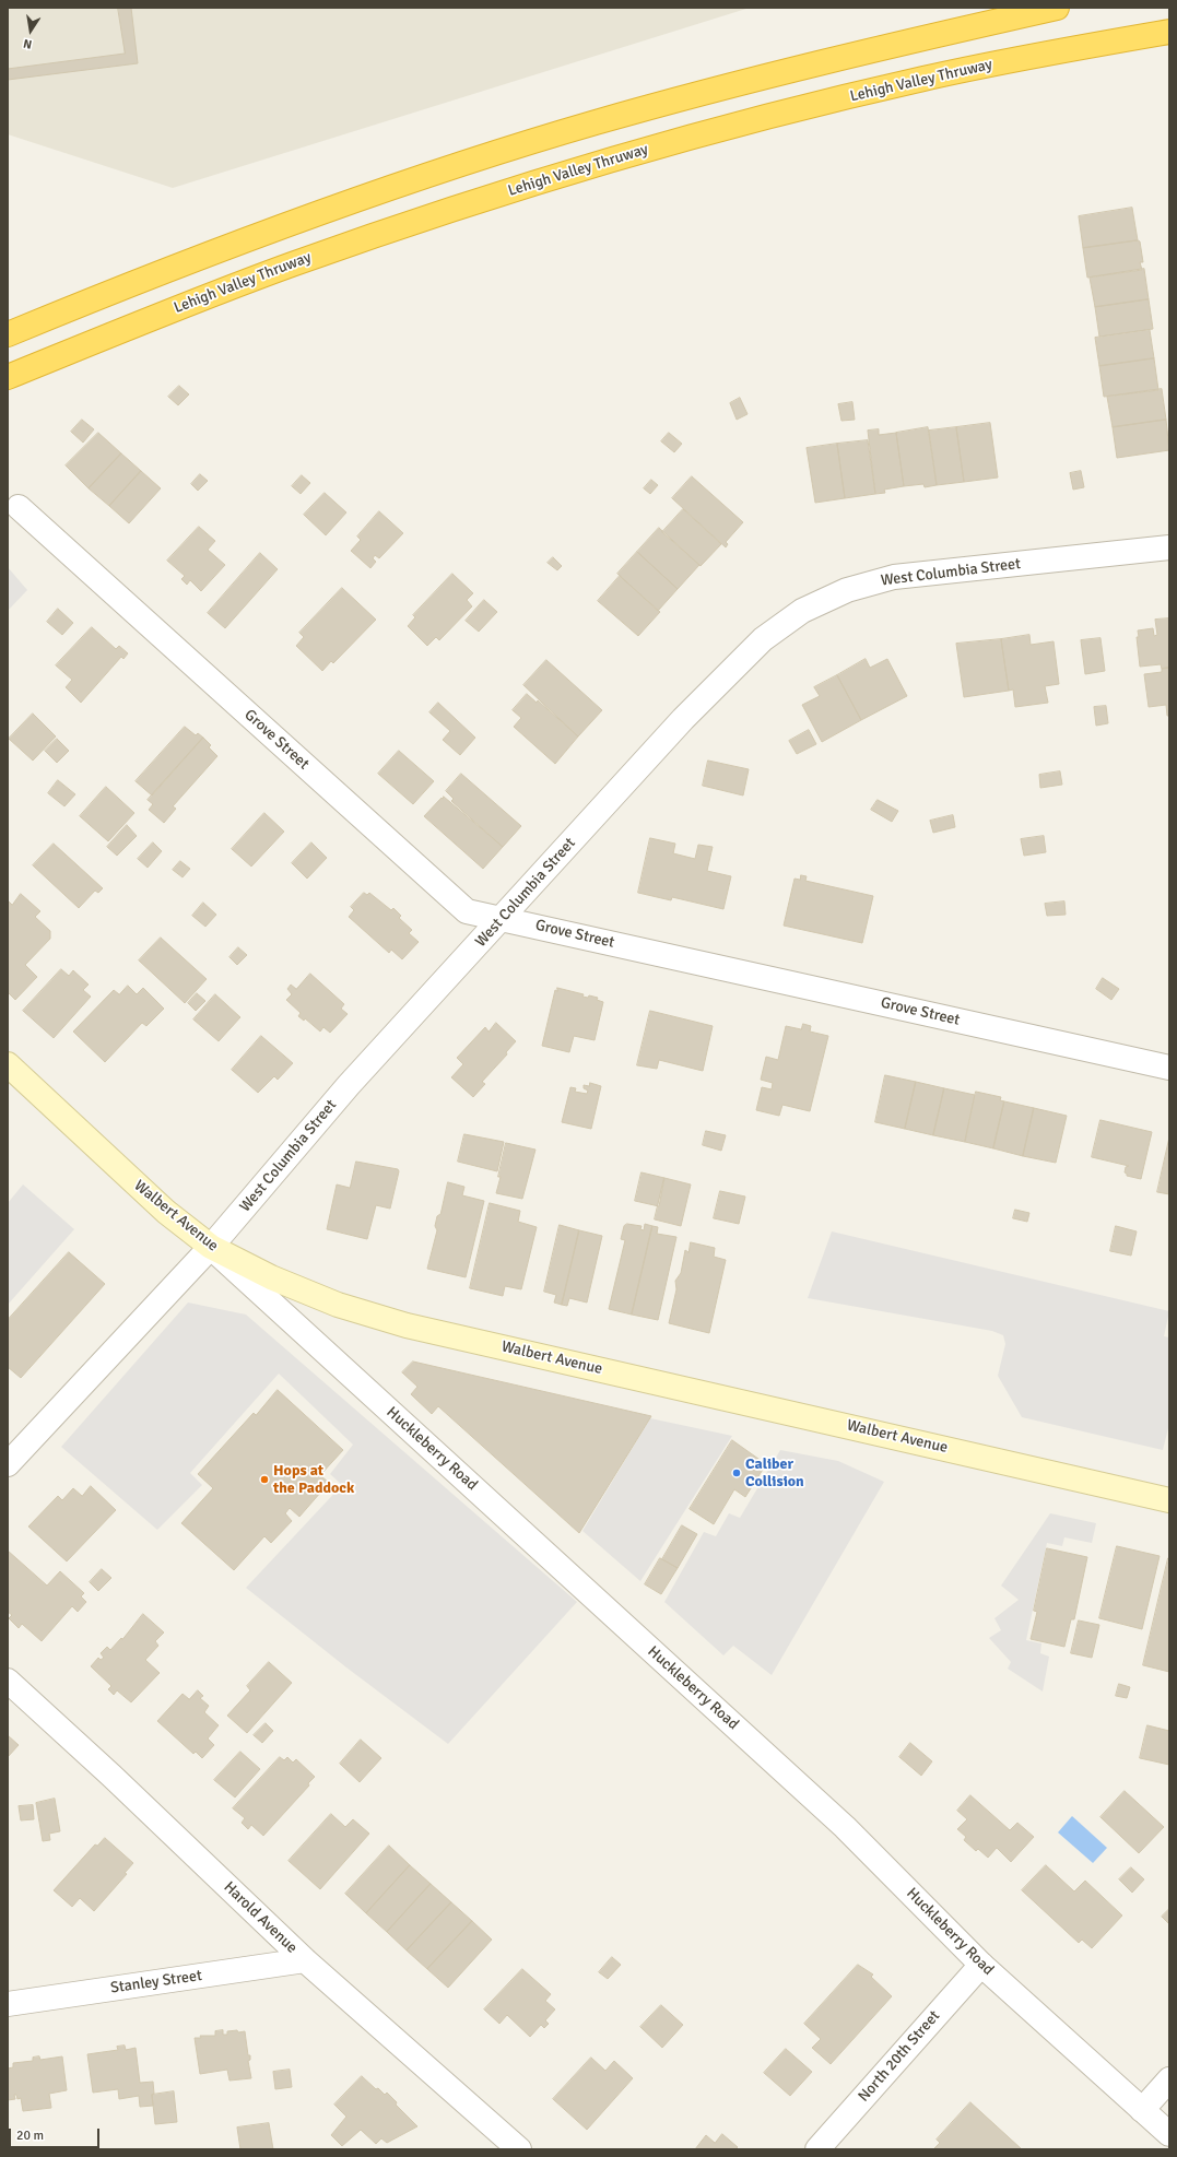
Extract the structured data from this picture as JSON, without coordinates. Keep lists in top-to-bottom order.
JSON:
{
  "streets": {
    "highway": ["Lehigh Valley Thruway"],
    "main road": ["Walbert Avenue"],
    "street": [
      "West Columbia Street",
      "Grove Street",
      "Huckleberry Road",
      "Harold Avenue",
      "Stanley Street",
      "North 20th Street"
    ]
  },
  "crossings": [
    ["West Columbia Street", "Grove Street"],
    ["West Columbia Street", "Walbert Avenue"],
    ["West Columbia Street", "Huckleberry Road"],
    ["Walbert Avenue", "Huckleberry Road"],
    ["Huckleberry Road", "North 20th Street"],
    ["Harold Avenue", "Stanley Street"]
  ],
  "places": ["Caliber Collision", "Hops at the Paddock"],
  "scale_bar": "20 m",
  "north": "bottom"
}
